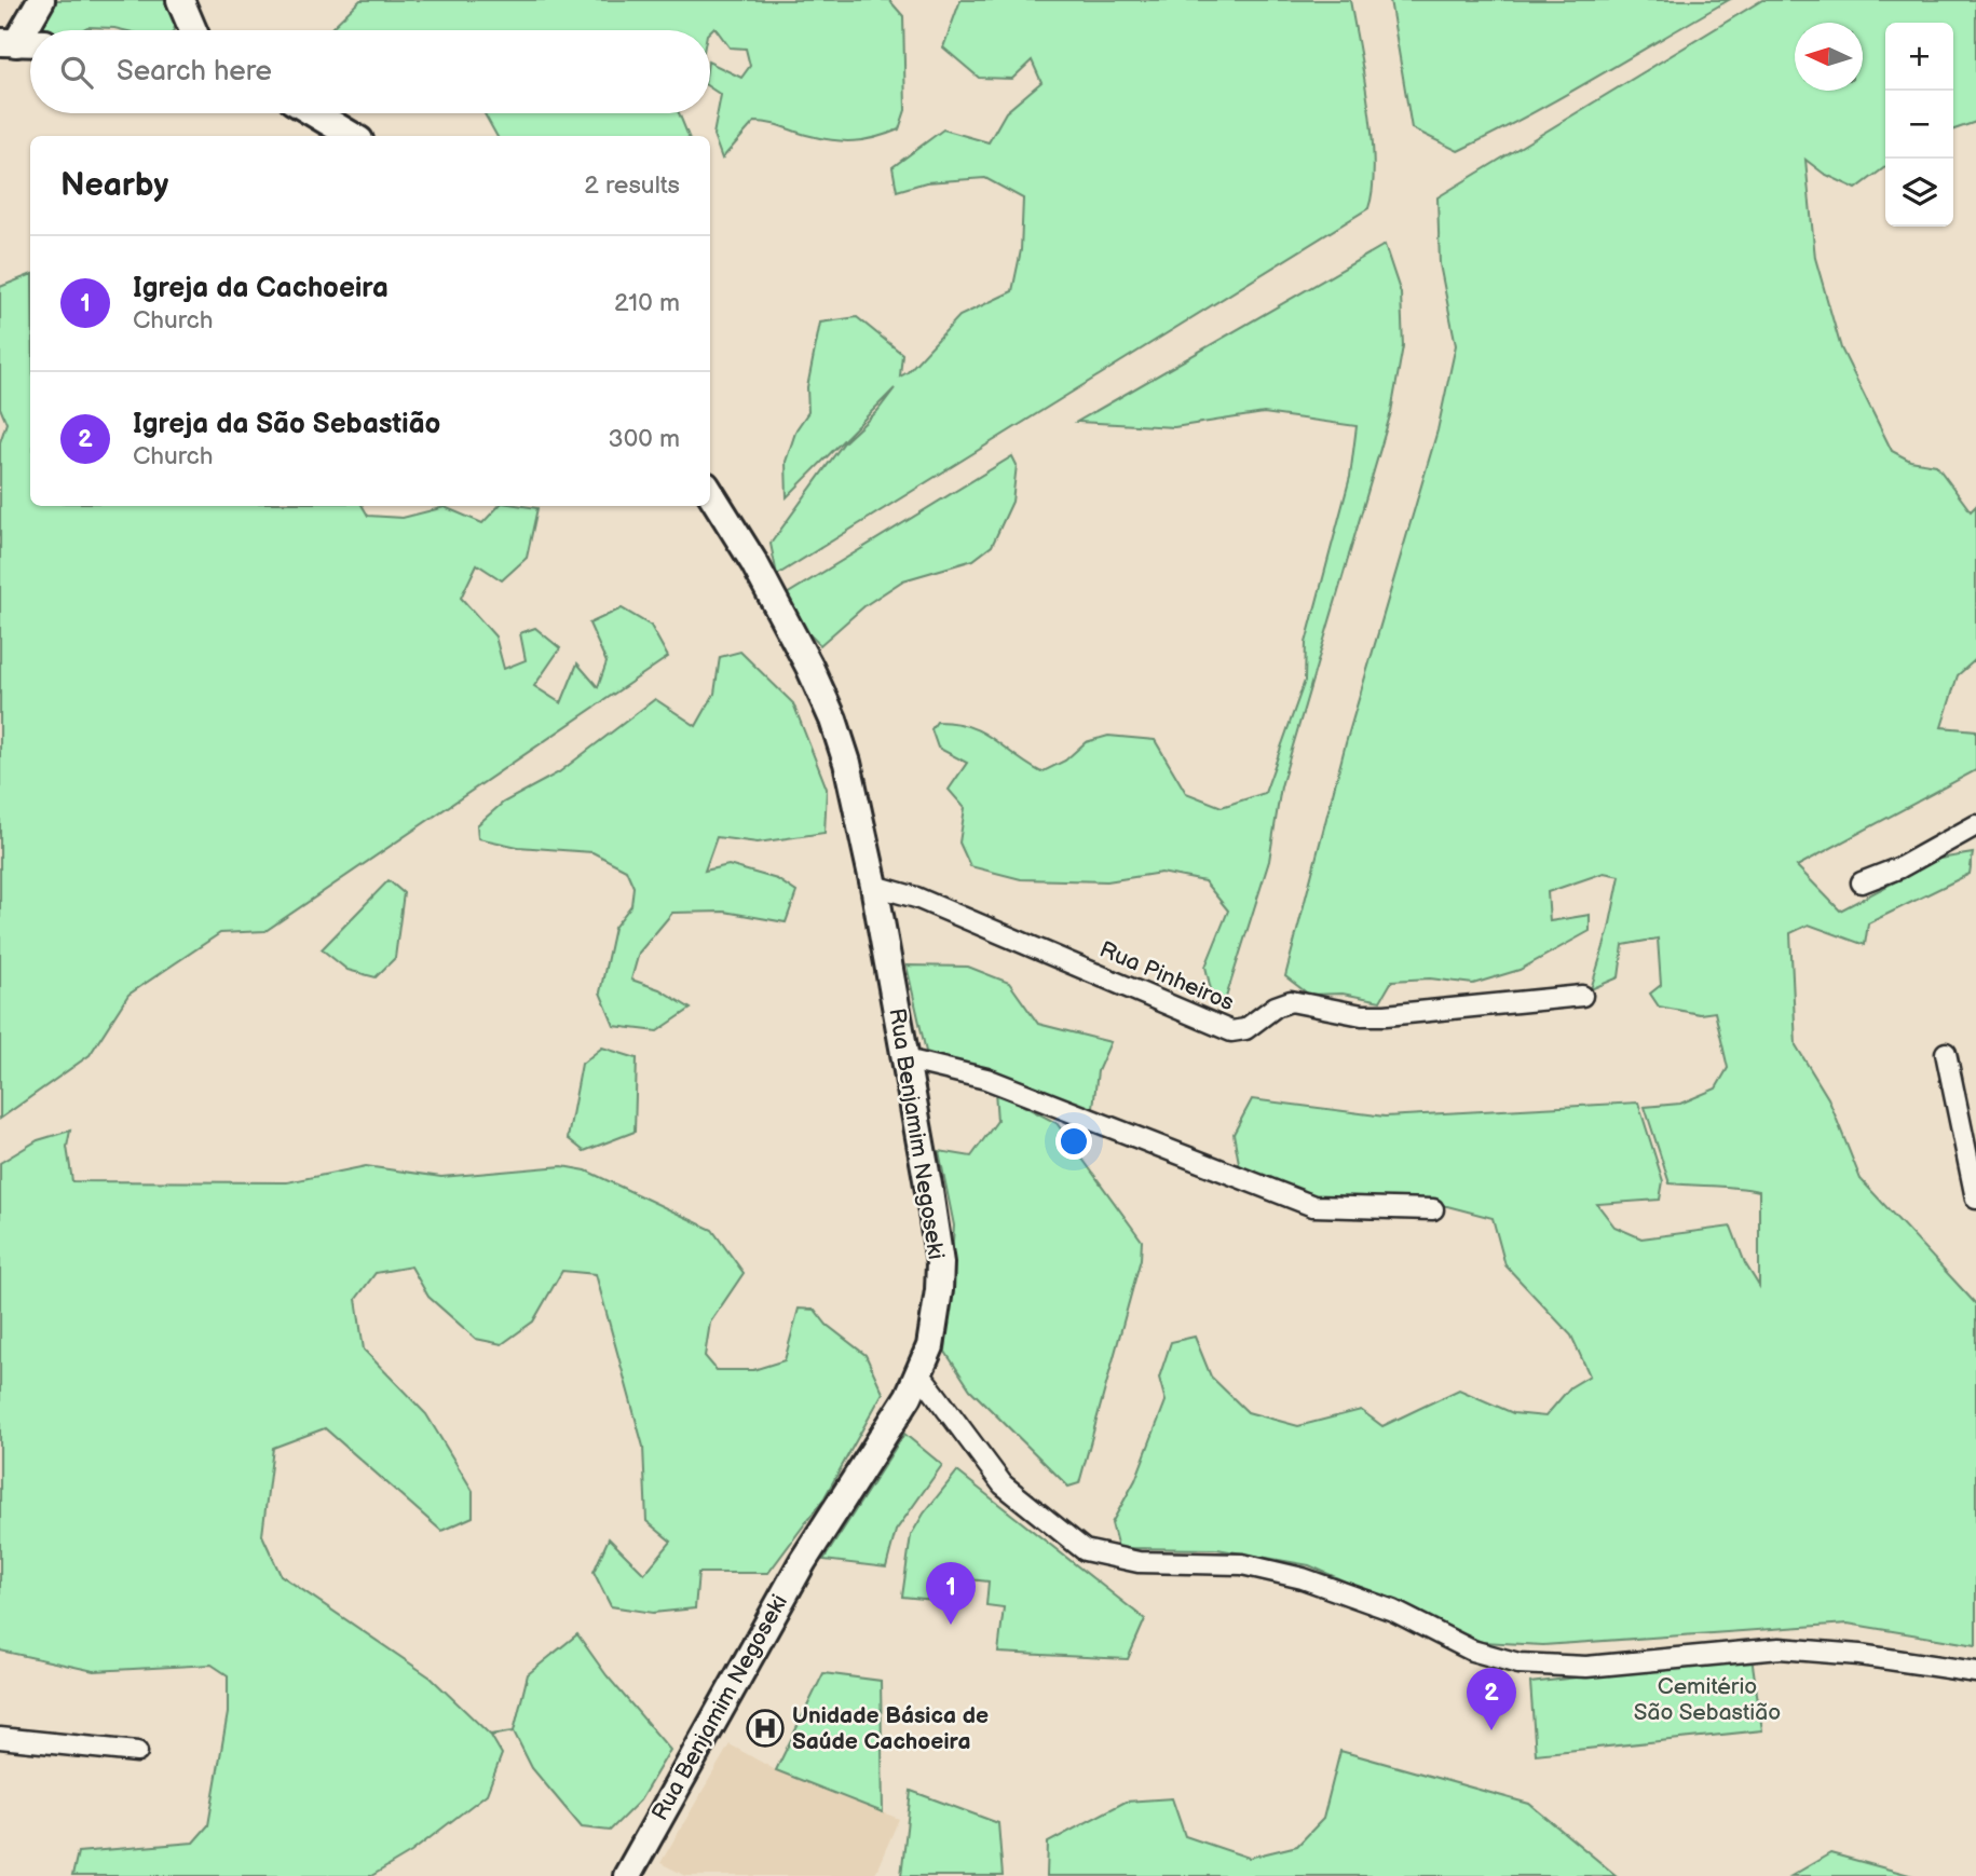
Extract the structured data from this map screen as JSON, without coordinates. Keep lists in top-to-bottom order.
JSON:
{
  "streets": {
    "main road": ["Rua Benjamim Negoseki"],
    "street": ["Rua Pinheiros"]
  },
  "crossings": [
    ["Rua Pinheiros", "Rua Benjamim Negoseki"]
  ],
  "parks": ["Cemitério São Sebastião"],
  "places": {
    "hospital": ["Unidade Básica de Saúde Cachoeira"]
  },
  "north": "left",
  "page": {
    "map_buttons": ["+", "−"],
    "search": "Search here",
    "heading": ["Nearby", "2 results"],
    "list": [
      {
        "mark": "1",
        "name": "Igreja da Cachoeira",
        "note": "Church",
        "value": "210 m"
      },
      {
        "mark": "2",
        "name": "Igreja da São Sebastião",
        "note": "Church",
        "value": "300 m"
      }
    ],
    "pins": ["1", "2"]
  }
}
